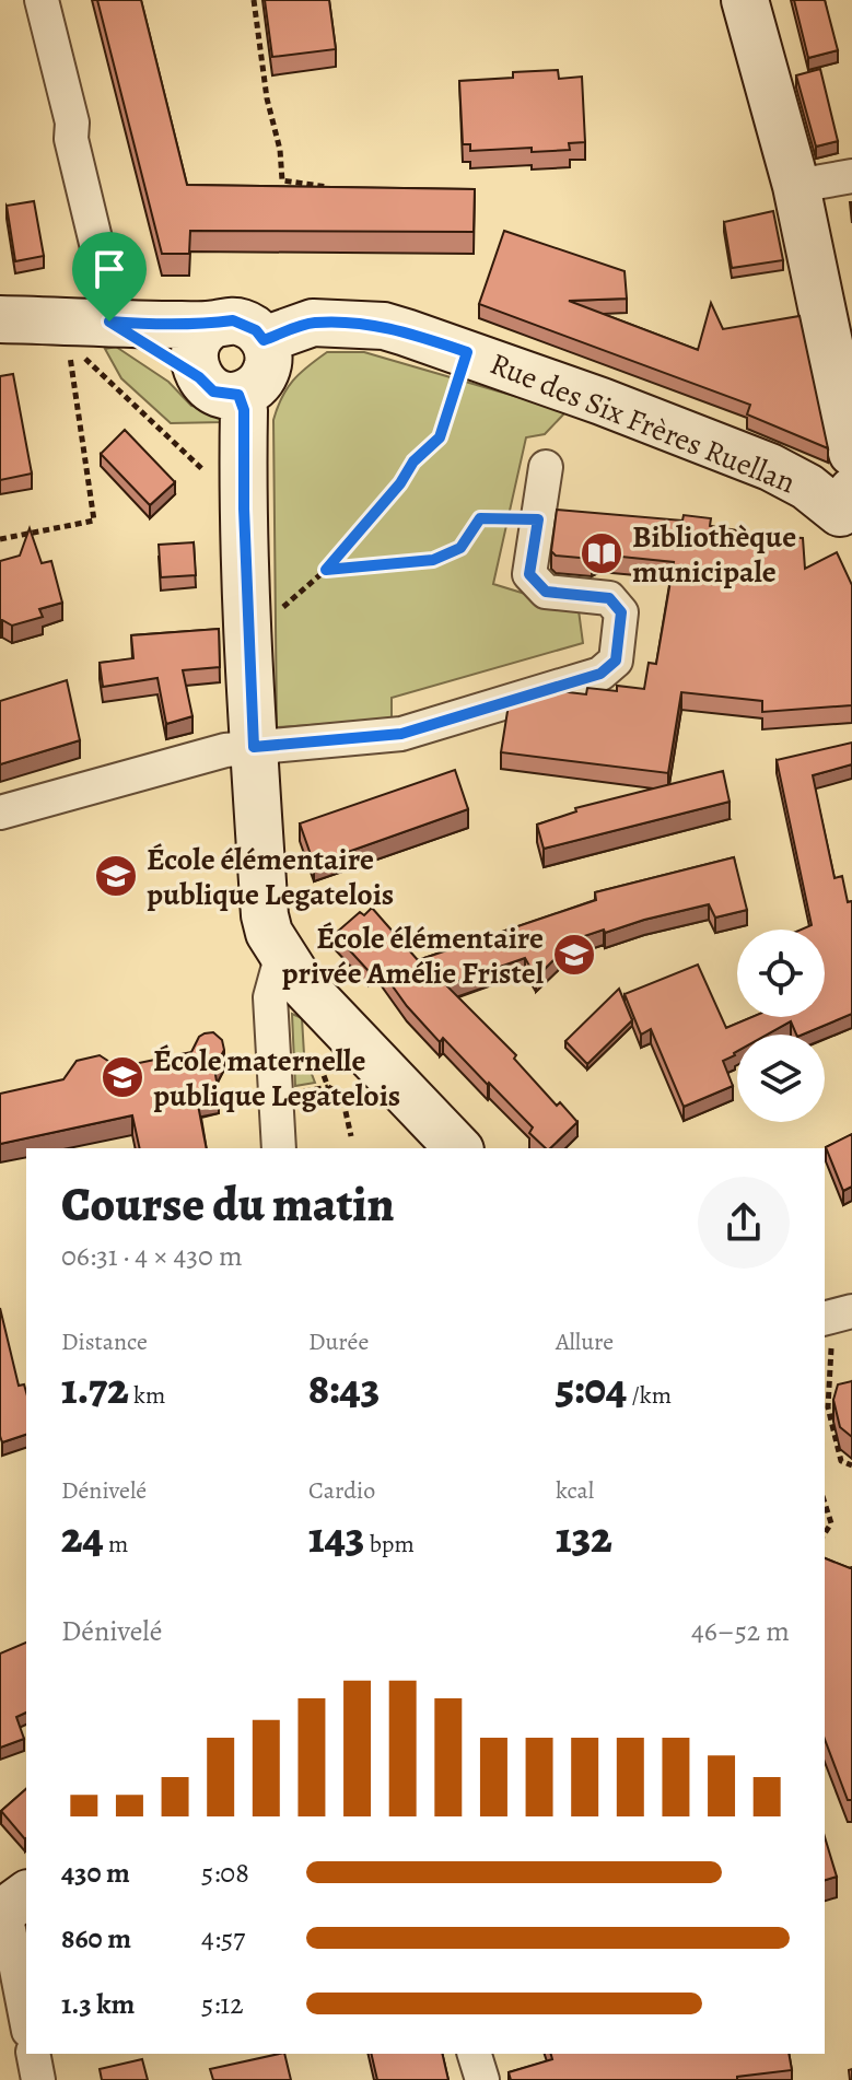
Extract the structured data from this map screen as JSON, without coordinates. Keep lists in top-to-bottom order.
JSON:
{
  "streets": {
    "main road": ["Rue des Six Frères Ruellan"]
  },
  "places": {
    "library": ["Bibliothèque municipale"],
    "school or university": ["École élémentaire publique Legatelois", "École élémentaire privée Amélie Fristel", "École maternelle publique Legatelois"]
  },
  "page": {
    "heading": ["Course du matin", "06:31 · 4 × 430 m"],
    "stats": [
      ["Distance", "1.72 km"],
      ["Durée", "8:43"],
      ["Allure", "5:04 /km"],
      ["Dénivelé", "24 m"],
      ["Cardio", "143 bpm"],
      ["kcal", "132"]
    ],
    "chart": ["Dénivelé", "46–52 m"],
    "list": [
      {
        "name": "430 m",
        "note": "5:08"
      },
      {
        "name": "860 m",
        "note": "4:57"
      },
      {
        "name": "1.3 km",
        "note": "5:12"
      }
    ]
  }
}
